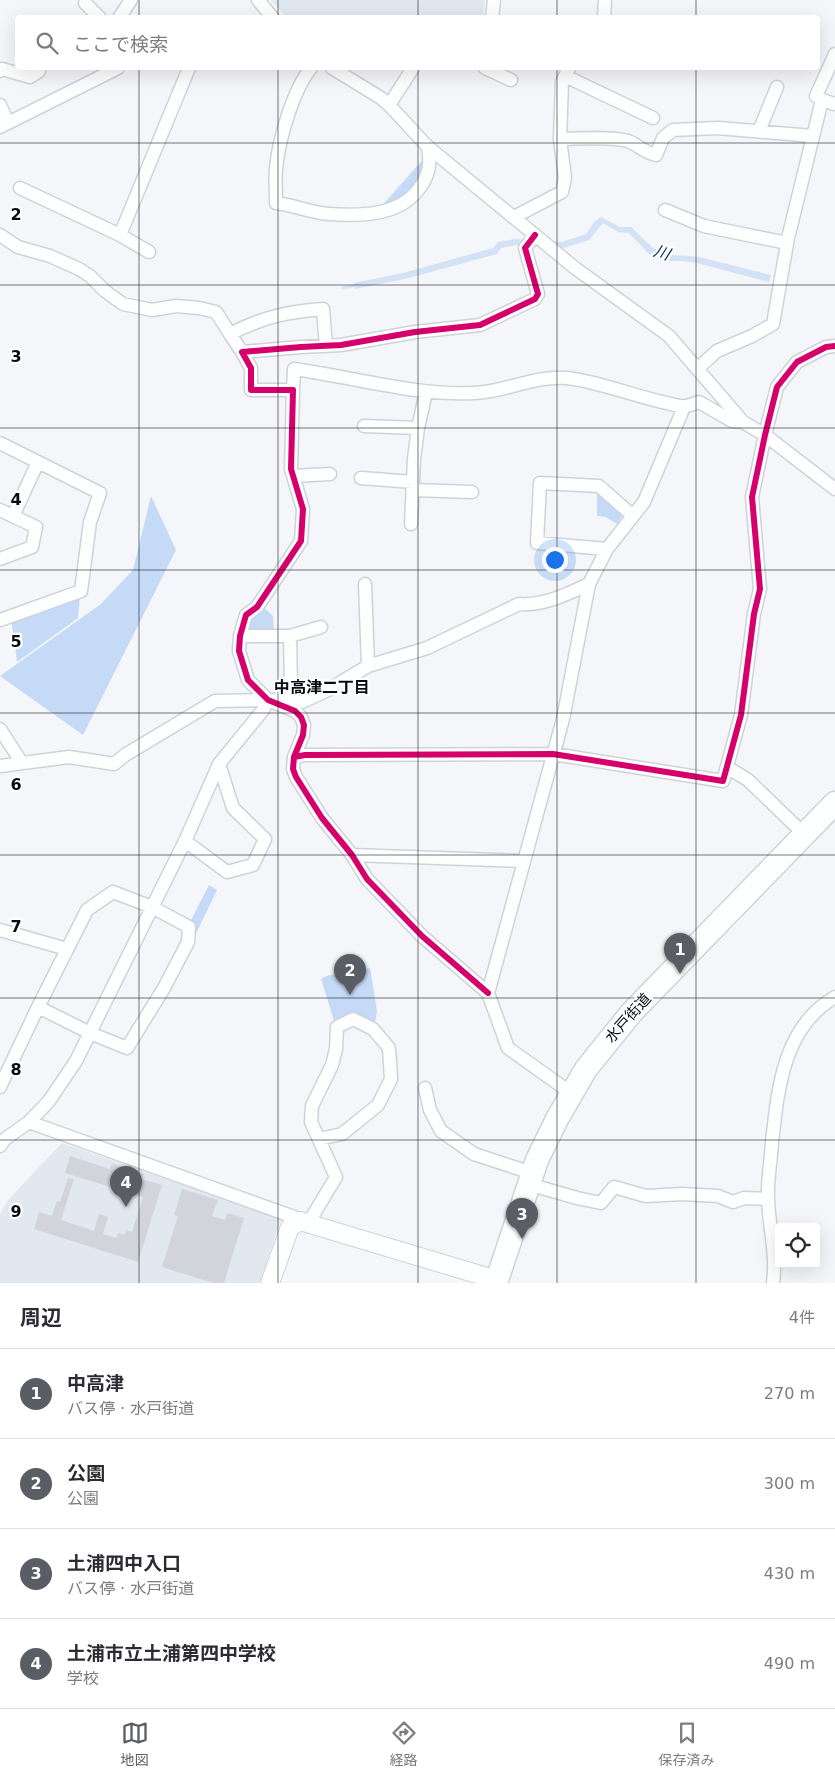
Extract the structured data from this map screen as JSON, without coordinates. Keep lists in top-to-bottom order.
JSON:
{
  "streets": {
    "highway": ["水戸街道"]
  },
  "districts": ["中高津二丁目"],
  "water": ["川"],
  "page": {
    "search": "ここで検索",
    "pins": [
      "1",
      "2",
      "4",
      "3"
    ],
    "heading": ["周辺", "4件"],
    "list": [
      {
        "mark": "1",
        "name": "中高津",
        "note": "バス停 · 水戸街道",
        "value": "270 m"
      },
      {
        "mark": "2",
        "name": "公園",
        "note": "公園",
        "value": "300 m"
      },
      {
        "mark": "3",
        "name": "土浦四中入口",
        "note": "バス停 · 水戸街道",
        "value": "430 m"
      },
      {
        "mark": "4",
        "name": "土浦市立土浦第四中学校",
        "note": "学校",
        "value": "490 m"
      }
    ],
    "nav": ["地図", "経路", "保存済み"]
  },
  "grid": {
    "rows": [
      "2",
      "3",
      "4",
      "5",
      "6",
      "7",
      "8",
      "9"
    ]
  }
}
